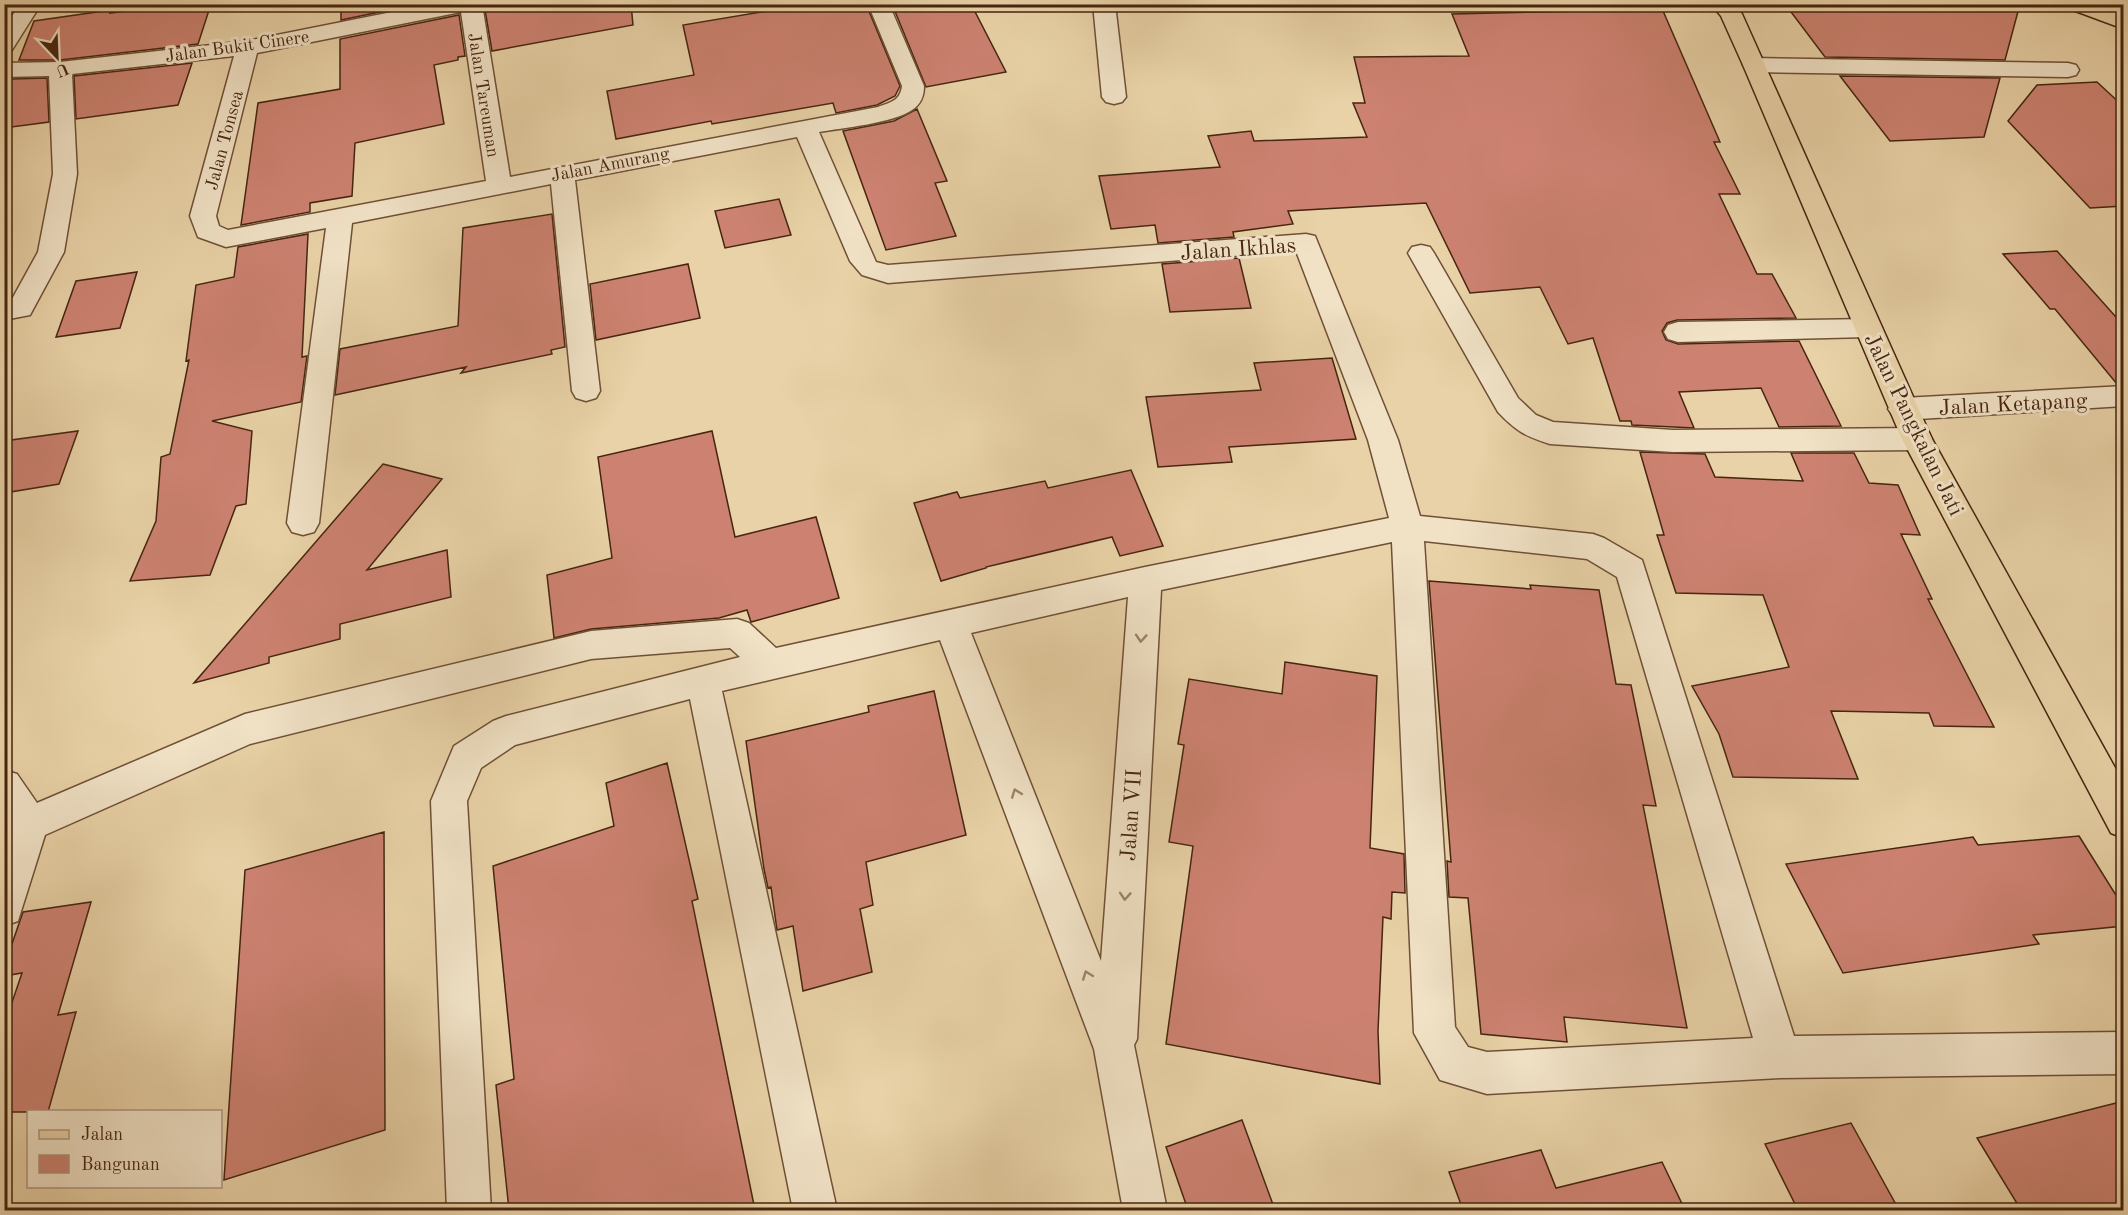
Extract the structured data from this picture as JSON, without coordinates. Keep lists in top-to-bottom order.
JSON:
{
  "streets": {
    "main road": ["Jalan Pangkalan Jati"],
    "street": [
      "Jalan Bukit Cinere",
      "Jalan Tareuman",
      "Jalan Tonsea",
      "Jalan Amurang",
      "Jalan Ikhlas",
      "Jalan Ketapang",
      "Jalan VII"
    ]
  },
  "crossings": [
    ["Jalan Bukit Cinere", "Jalan Tareuman"],
    ["Jalan Bukit Cinere", "Jalan Tonsea"],
    ["Jalan Tareuman", "Jalan Amurang"],
    ["Jalan Tonsea", "Jalan Amurang"],
    ["Jalan Amurang", "Jalan Ikhlas"],
    ["Jalan Ketapang", "Jalan Pangkalan Jati"]
  ],
  "legend": ["Jalan", "Bangunan"],
  "north": "bottom right"
}
